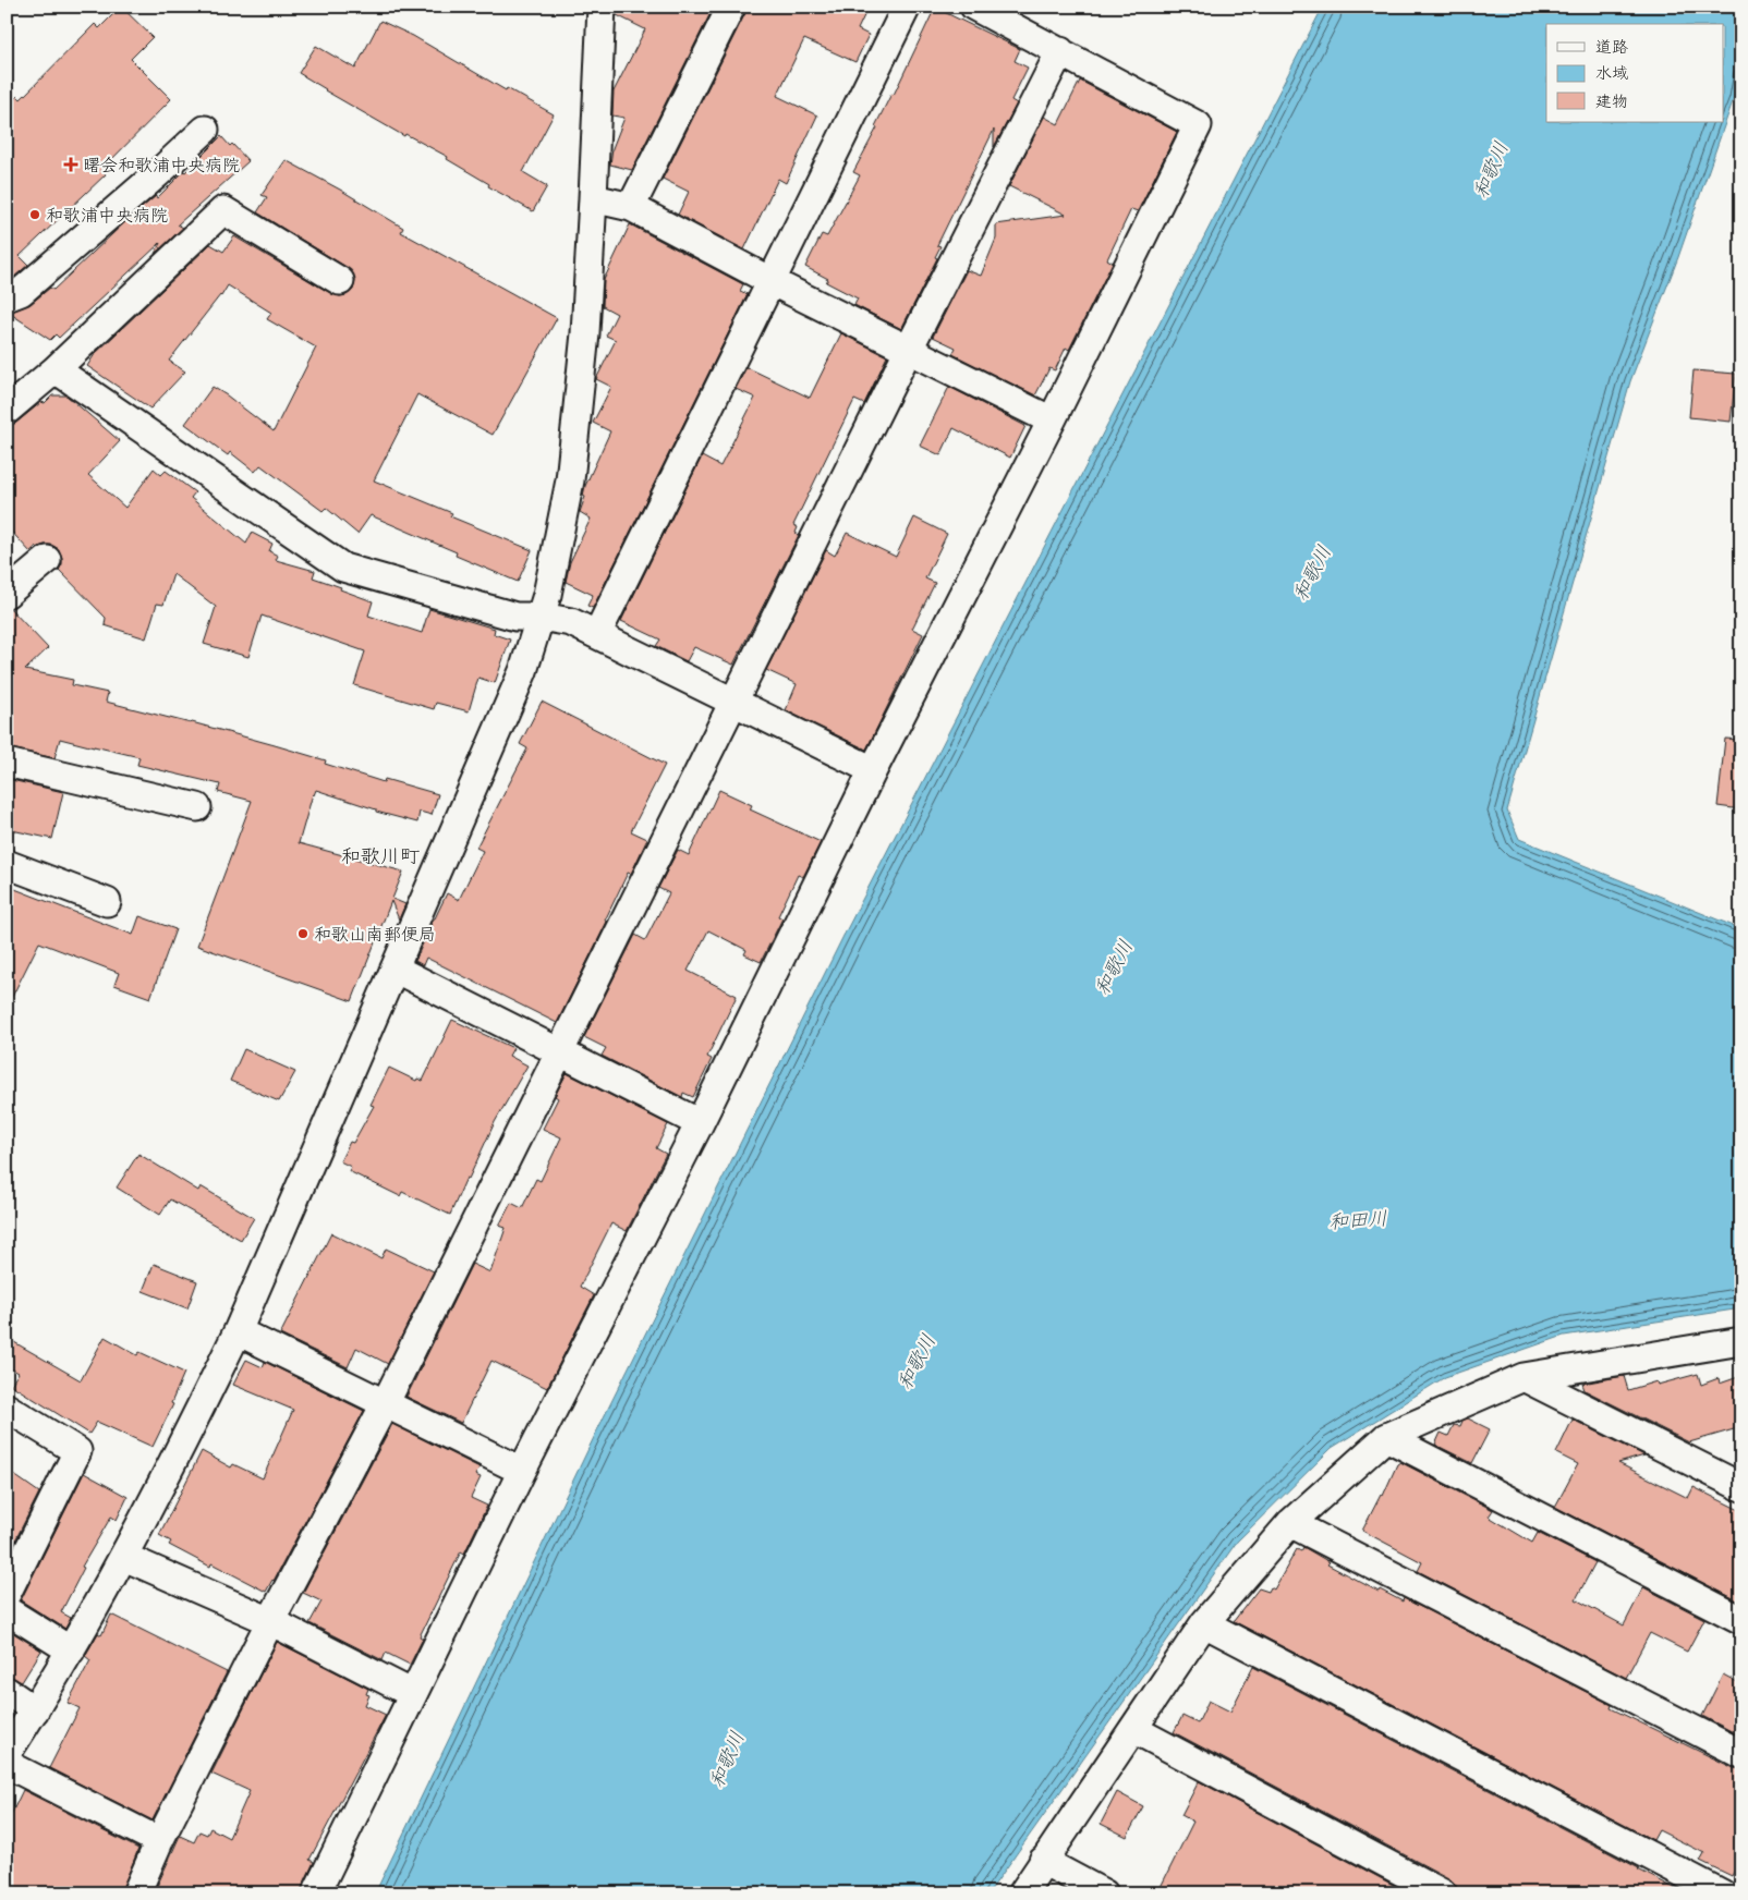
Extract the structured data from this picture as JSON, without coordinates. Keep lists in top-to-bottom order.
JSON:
{
  "districts": ["和歌川町"],
  "water": ["和歌川", "和田川"],
  "places": {
    "health": ["曙会和歌浦中央病院"],
    "other": ["和歌浦中央病院", "和歌山南郵便局"]
  },
  "legend": ["道路", "水域", "建物"]
}
